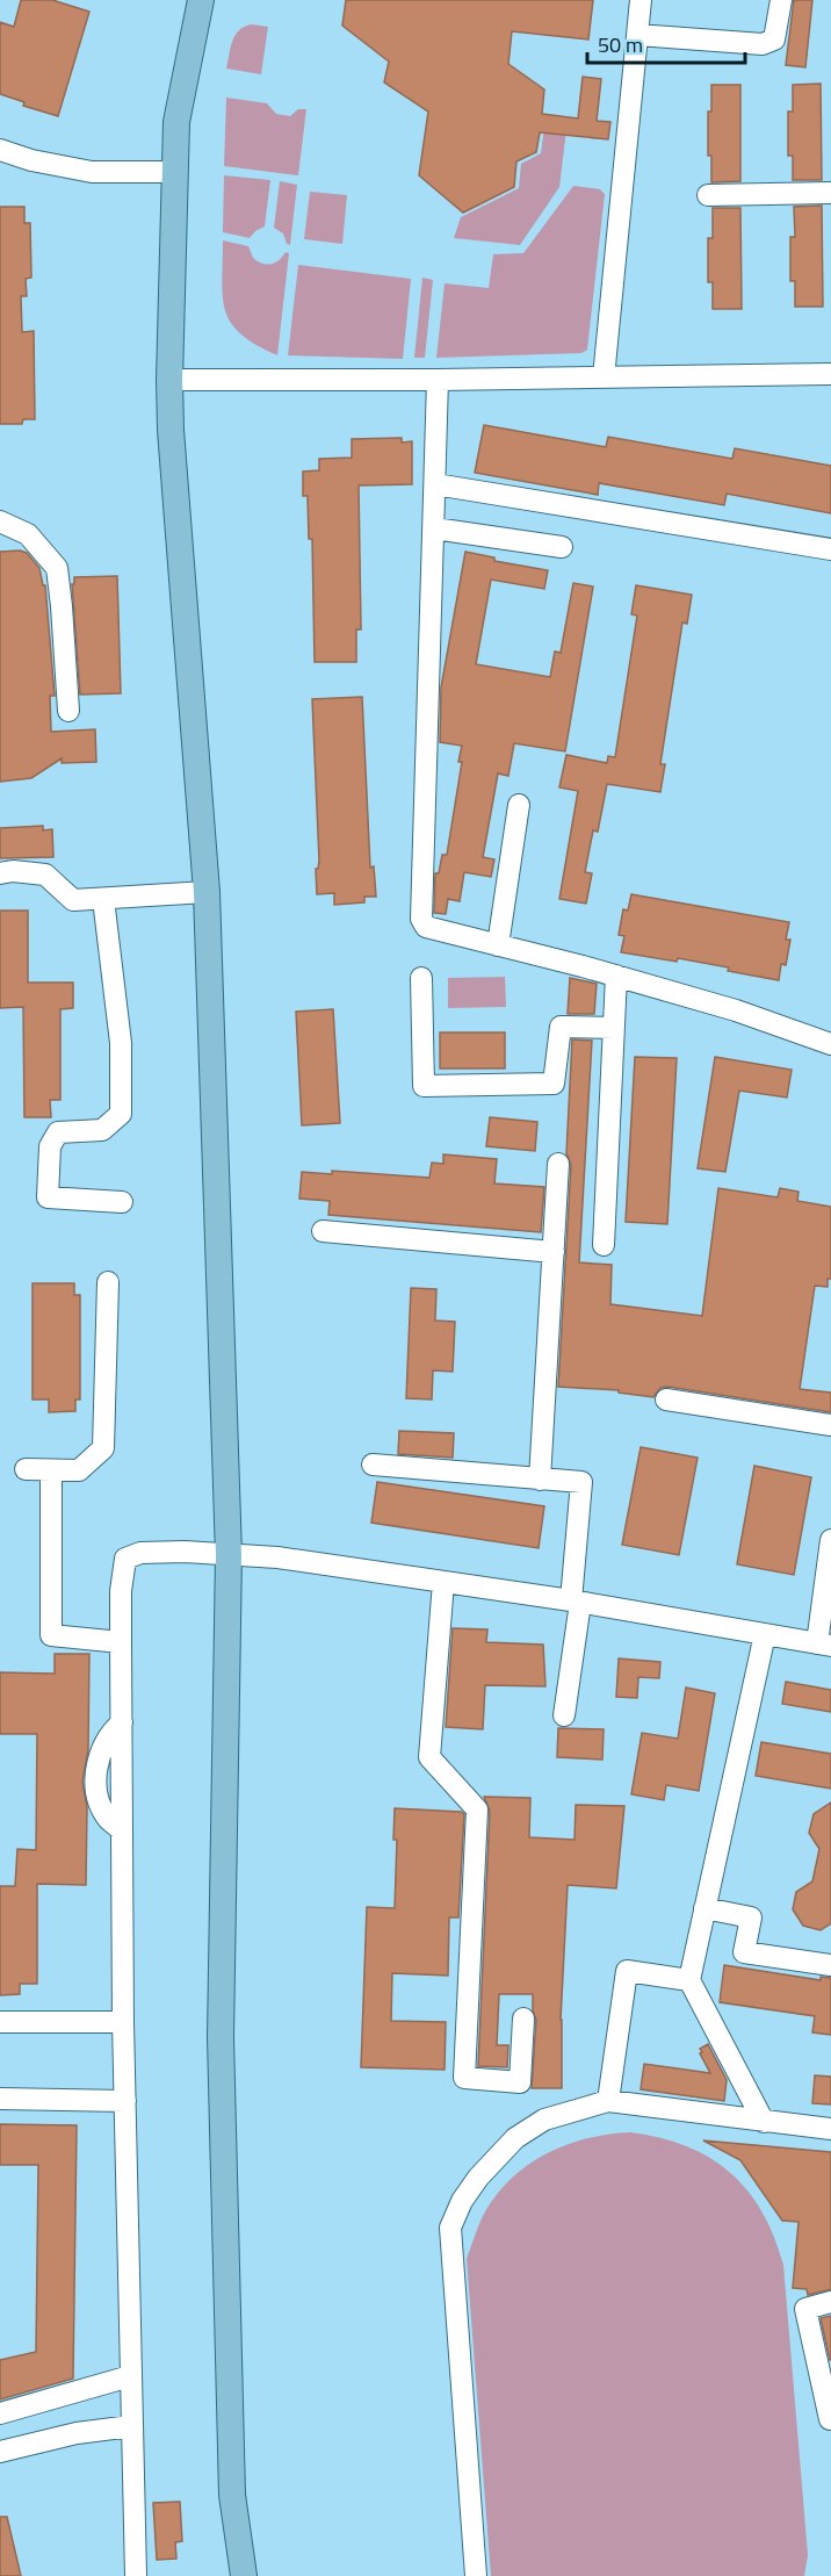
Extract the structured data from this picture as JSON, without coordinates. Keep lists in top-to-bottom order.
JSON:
{
  "scale_bar": "50 m"
}
